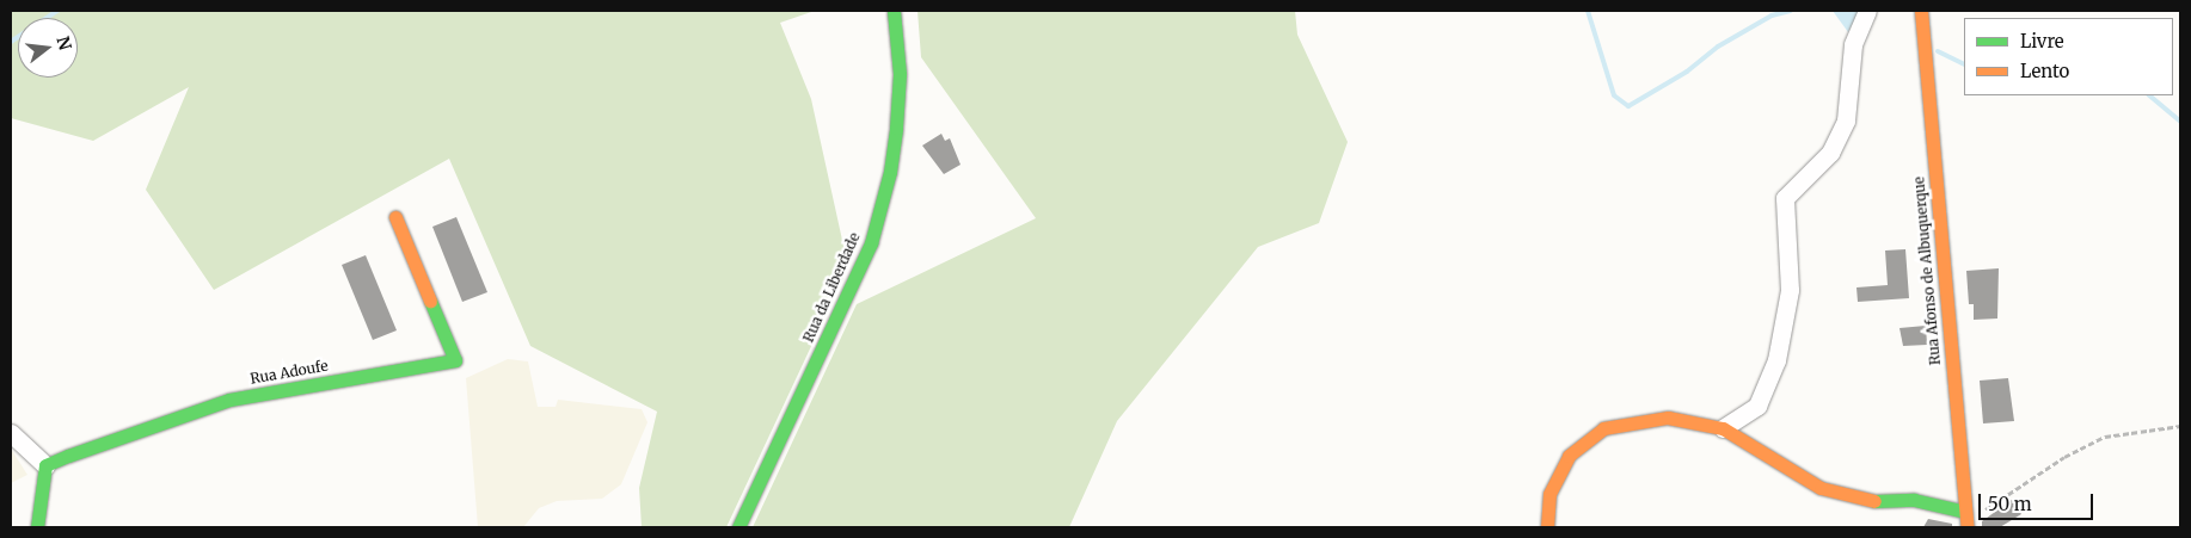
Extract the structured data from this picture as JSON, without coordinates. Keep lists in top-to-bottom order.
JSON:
{
  "streets": {
    "street": ["Rua Afonso de Albuquerque", "Rua da Liberdade", "Rua Adoufe"]
  },
  "legend": ["Livre", "Lento"],
  "scale_bar": "50 m",
  "north": "right"
}
